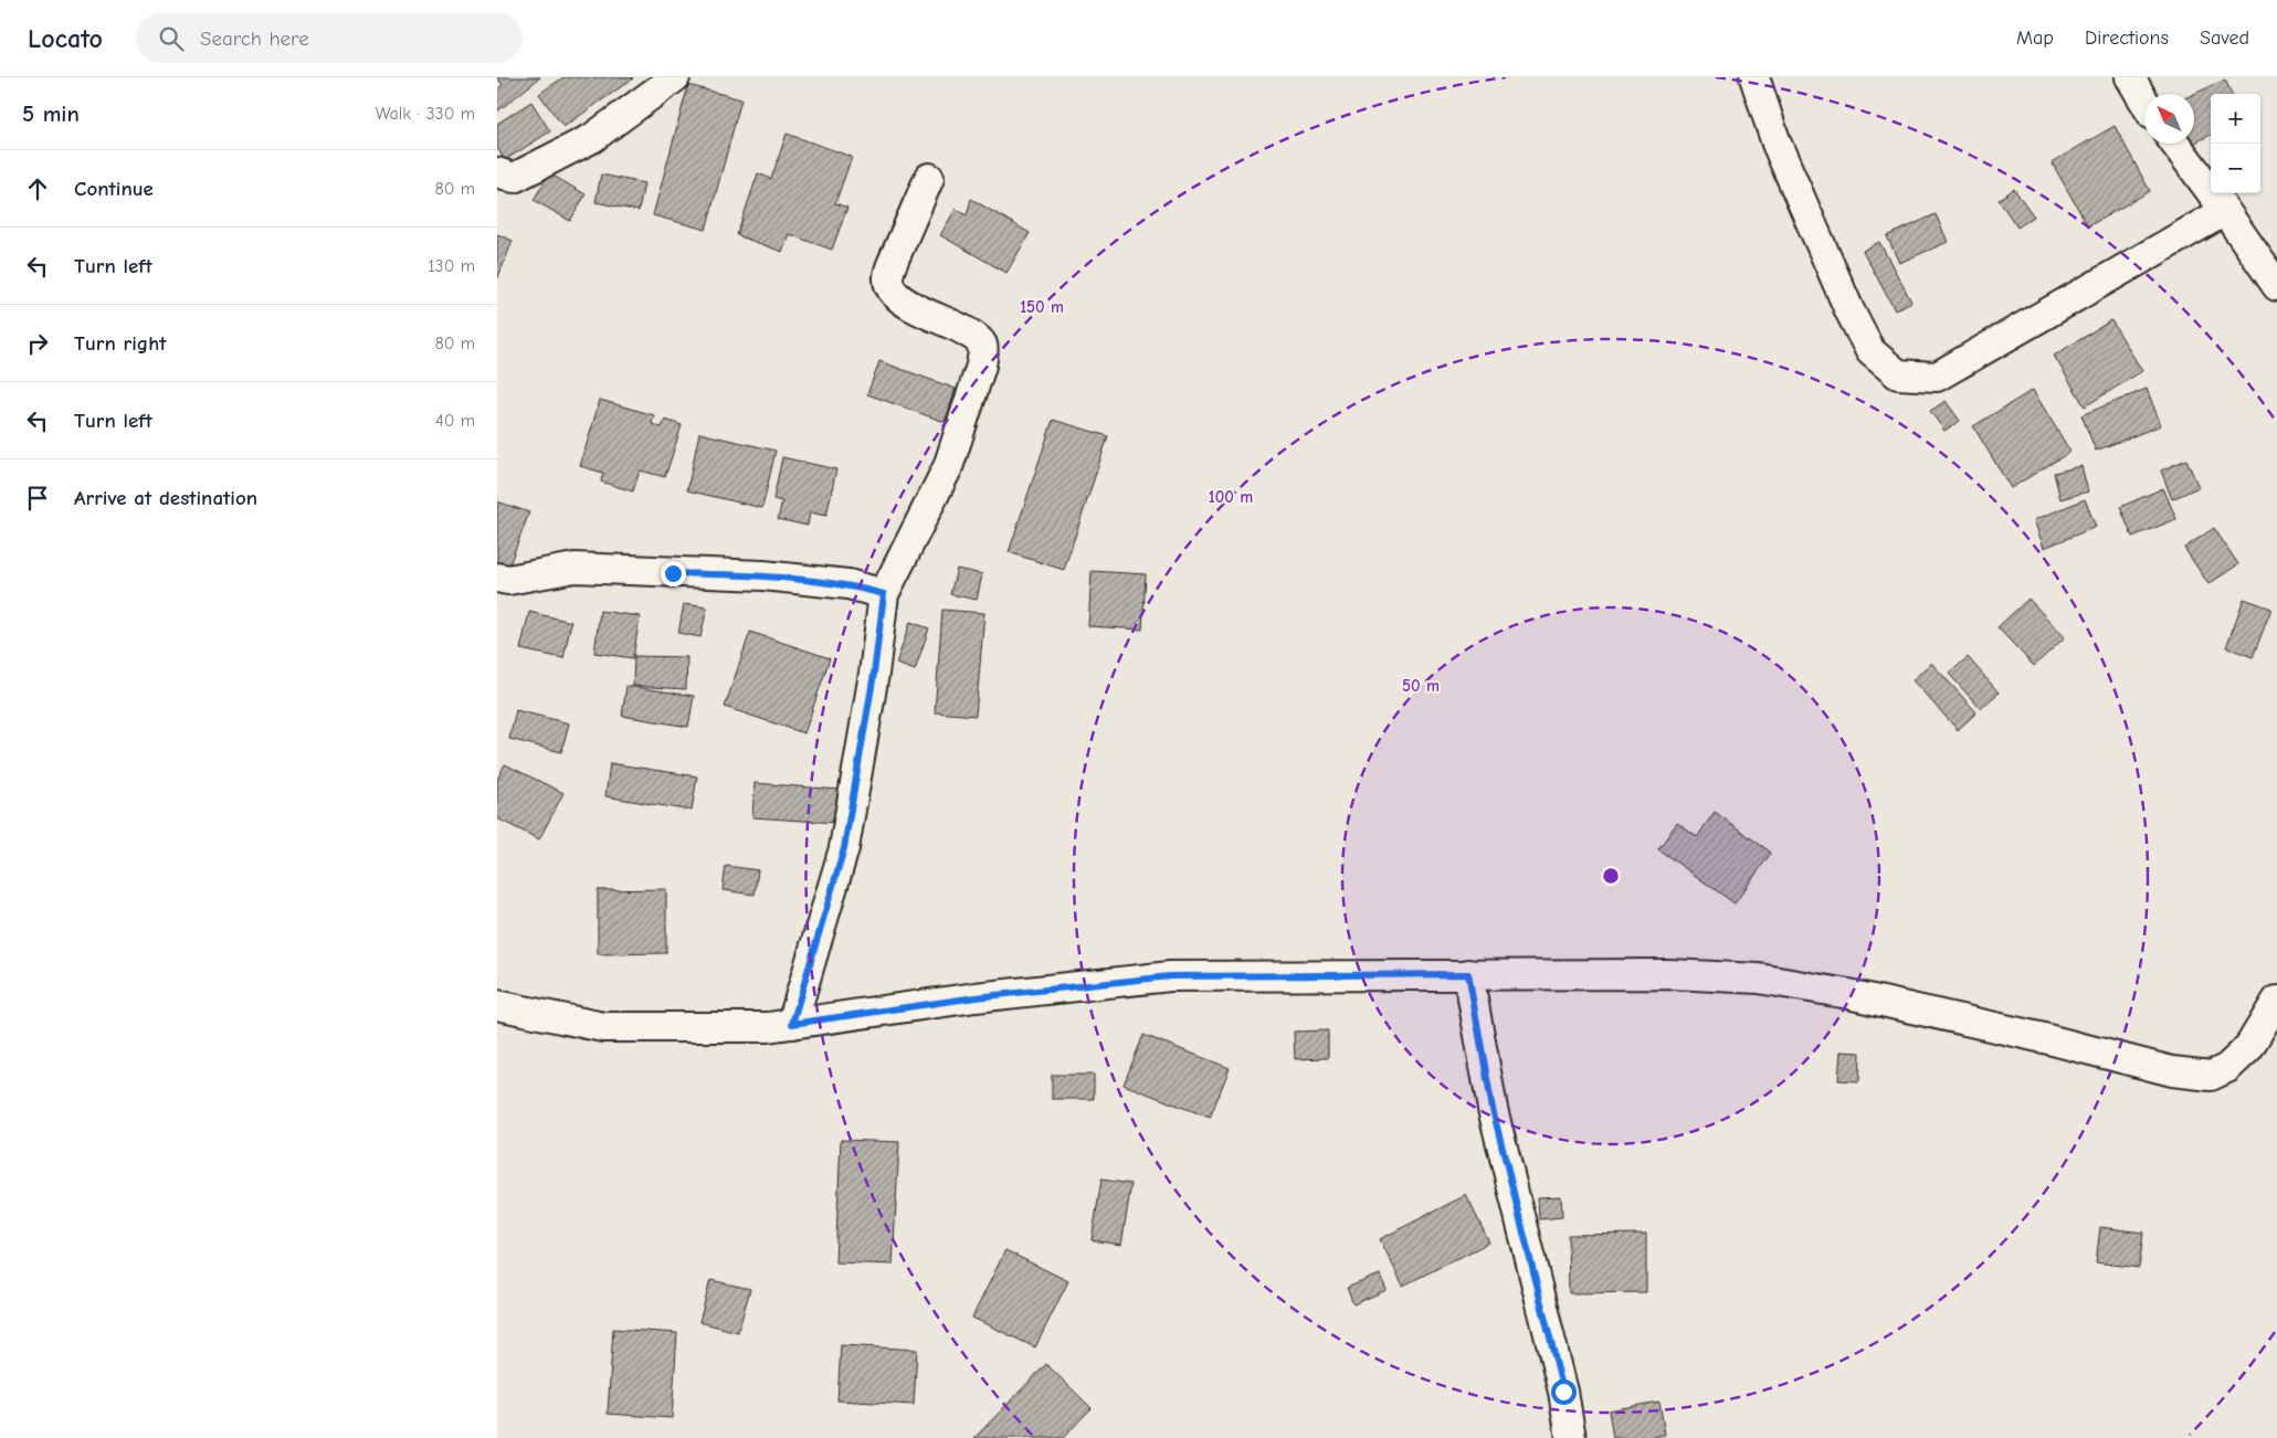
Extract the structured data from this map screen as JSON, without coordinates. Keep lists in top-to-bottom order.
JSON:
{
  "north": "top left",
  "page": {
    "header": "Locato",
    "search": "Search here",
    "nav": ["Map", "Directions", "Saved"],
    "heading": ["5 min", "Walk · 330 m"],
    "map_buttons": ["+", "−"],
    "list": [
      ["Continue", "80 m"],
      ["Turn left", "130 m"],
      ["Turn right", "80 m"],
      ["Turn left", "40 m"],
      "Arrive at destination"
    ]
  },
  "rings": ["150 m", "100 m", "50 m"]
}
